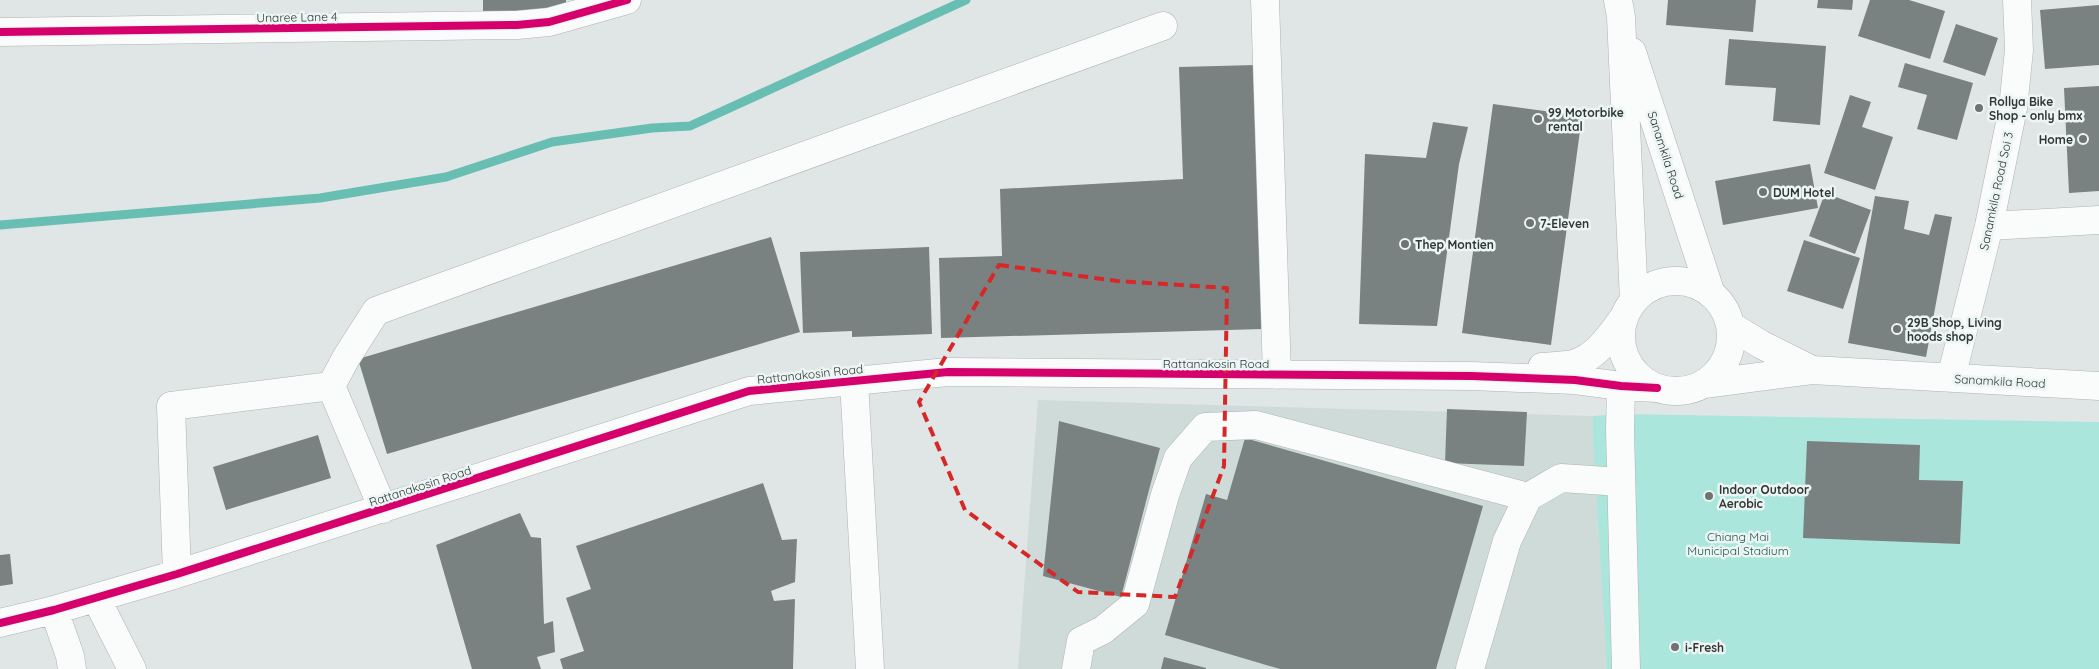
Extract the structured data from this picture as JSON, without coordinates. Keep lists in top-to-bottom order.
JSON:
{
  "streets": {
    "street": [
      "Unaree Lane 4",
      "Sanamkila Road",
      "Sanamkila Road Soi 3",
      "Rattanakosin Road"
    ]
  },
  "crossings": [
    ["Sanamkila Road", "Sanamkila Road Soi 3"],
    ["Sanamkila Road", "Rattanakosin Road"]
  ],
  "parks": ["Chiang Mai Municipal Stadium"],
  "places": [
    "Rollya Bike Shop - only bmx",
    "99 Motorbike rental",
    "Home",
    "DUM Hotel",
    "7-Eleven",
    "Thep Montien",
    "29B Shop, Living hoods shop",
    "Indoor Outdoor Aerobic",
    "i-Fresh"
  ]
}
